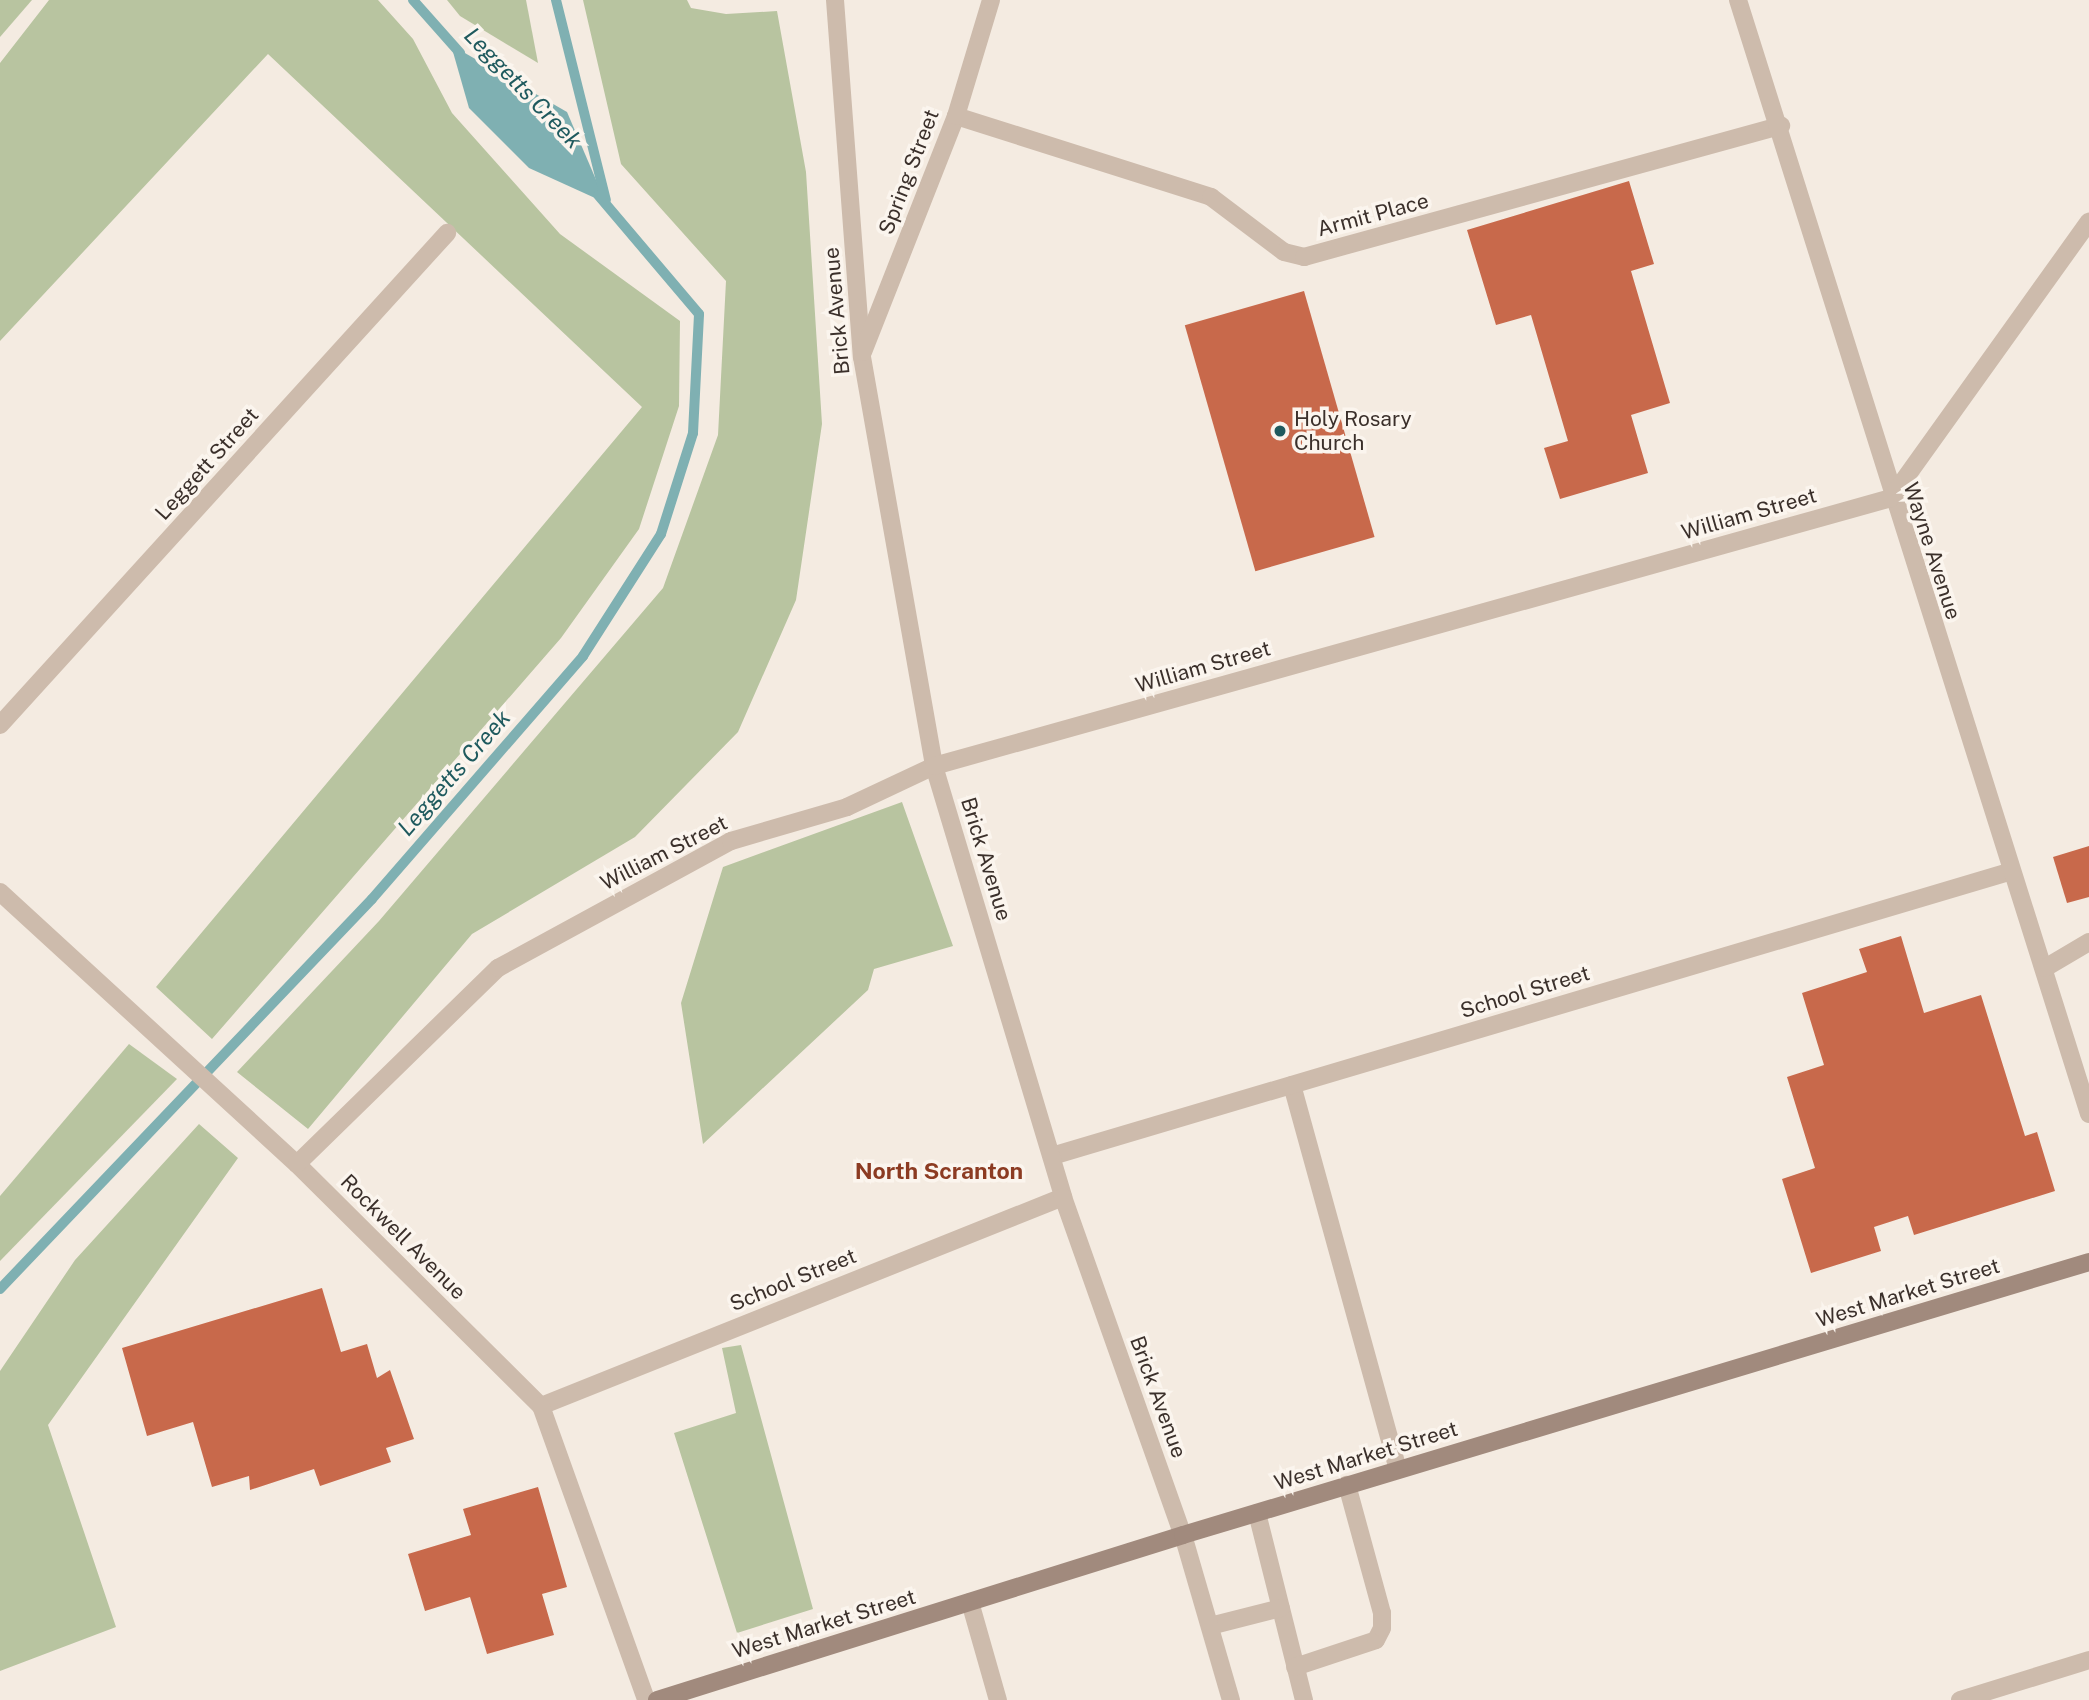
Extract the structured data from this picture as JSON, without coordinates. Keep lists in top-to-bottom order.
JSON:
{
  "streets": {
    "main road": ["West Market Street"],
    "street": [
      "Spring Street",
      "Armit Place",
      "Brick Avenue",
      "Leggett Street",
      "William Street",
      "Wayne Avenue",
      "School Street",
      "Rockwell Avenue"
    ]
  },
  "crossings": [
    ["Spring Street", "Armit Place"],
    ["Spring Street", "Brick Avenue"],
    ["Armit Place", "Wayne Avenue"],
    ["Brick Avenue", "William Street"],
    ["Brick Avenue", "School Street"],
    ["Brick Avenue", "West Market Street"],
    ["William Street", "Wayne Avenue"],
    ["William Street", "Rockwell Avenue"],
    ["Wayne Avenue", "School Street"],
    ["School Street", "Rockwell Avenue"]
  ],
  "districts": ["North Scranton"],
  "water": ["Leggetts Creek"],
  "places": ["Holy Rosary Church"]
}
